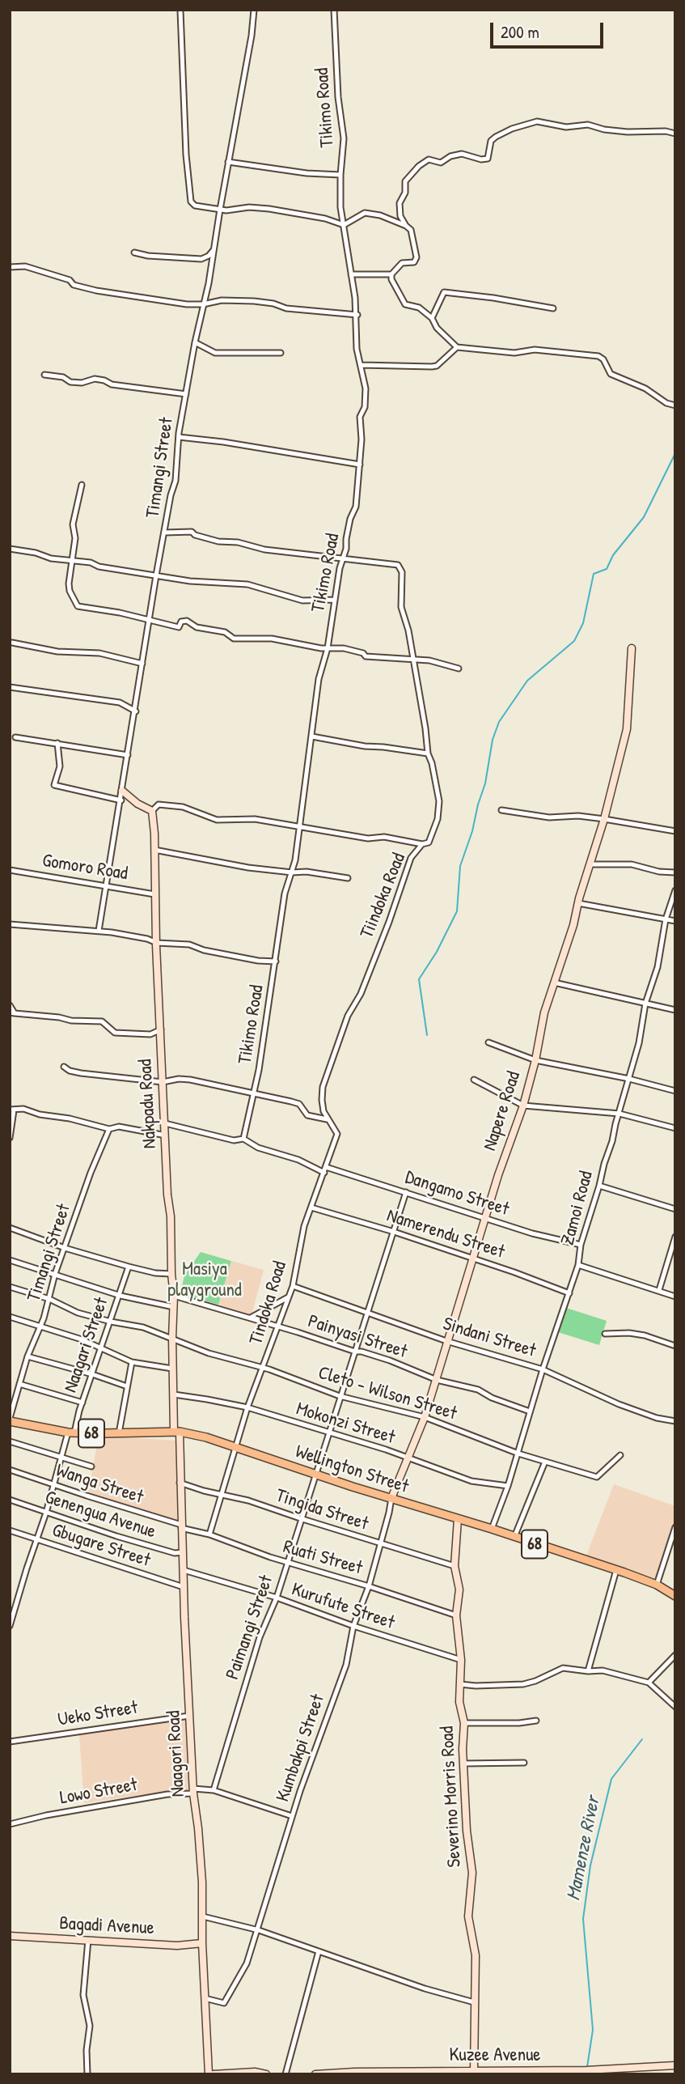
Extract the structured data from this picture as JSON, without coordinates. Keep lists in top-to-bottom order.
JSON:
{
  "streets": {
    "main road": ["68", "Wellington Street"],
    "street": [
      "Tikimo Road",
      "Timangi Street",
      "Gomoro Road",
      "Tiindoka Road",
      "Nakpadu Road",
      "Napere Road",
      "Dangamo Street",
      "Zamoi Road",
      "Namerendu Street",
      "Tindoka Road",
      "Painyasi Street",
      "Sindani Street",
      "Naagari Street",
      "Cleto - Wilson Street",
      "Mokonzi Street",
      "Wanga Street",
      "Tingida Street",
      "Genengua Avenue",
      "Gbugare Street",
      "Ruati Street",
      "Kurufute Street",
      "Paimangi Street",
      "Ueko Street",
      "Kumbakpi Street",
      "Naagori Road",
      "Lowo Street",
      "Severino Morris Road",
      "Bagadi Avenue",
      "Kuzee Avenue"
    ]
  },
  "crossings": [
    ["Tikimo Road", "Tiindoka Road"],
    ["Timangi Street", "Gomoro Road"],
    ["Timangi Street", "Cleto - Wilson Street"],
    ["Timangi Street", "Wellington Street"],
    ["Gomoro Road", "Nakpadu Road"],
    ["Tiindoka Road", "Dangamo Street"],
    ["Tiindoka Road", "Tindoka Road"],
    ["Nakpadu Road", "Painyasi Street"],
    ["Nakpadu Road", "Cleto - Wilson Street"],
    ["Nakpadu Road", "Mokonzi Street"],
    ["Nakpadu Road", "Wellington Street"],
    ["Nakpadu Road", "Naagori Road"],
    ["Napere Road", "Dangamo Street"],
    ["Napere Road", "Namerendu Street"],
    ["Napere Road", "Painyasi Street"],
    ["Napere Road", "Sindani Street"],
    ["Napere Road", "Cleto - Wilson Street"],
    ["Napere Road", "Mokonzi Street"],
    ["Napere Road", "Wellington Street"],
    ["Napere Road", "Kumbakpi Street"],
    ["Dangamo Street", "Zamoi Road"],
    ["Dangamo Street", "Tindoka Road"],
    ["Dangamo Street", "Paimangi Street"],
    ["Zamoi Road", "Namerendu Street"],
    ["Zamoi Road", "Painyasi Street"],
    ["Zamoi Road", "Sindani Street"],
    ["Zamoi Road", "Cleto - Wilson Street"],
    ["Zamoi Road", "Mokonzi Street"],
    ["Zamoi Road", "Wellington Street"],
    ["Namerendu Street", "Tindoka Road"],
    ["Namerendu Street", "Paimangi Street"],
    ["Tindoka Road", "Painyasi Street"],
    ["Tindoka Road", "Sindani Street"],
    ["Tindoka Road", "Cleto - Wilson Street"],
    ["Tindoka Road", "Mokonzi Street"],
    ["Tindoka Road", "Wellington Street"],
    ["Tindoka Road", "Tingida Street"],
    ["Tindoka Road", "Ruati Street"],
    ["Painyasi Street", "Paimangi Street"],
    ["Sindani Street", "Paimangi Street"],
    ["Naagari Street", "Cleto - Wilson Street"],
    ["Naagari Street", "Wellington Street"],
    ["Naagari Street", "Wanga Street"],
    ["Naagari Street", "Genengua Avenue"],
    ["Naagari Street", "Gbugare Street"],
    ["Cleto - Wilson Street", "Paimangi Street"],
    ["Mokonzi Street", "Paimangi Street"],
    ["Wellington Street", "Paimangi Street"],
    ["Wellington Street", "Kumbakpi Street"],
    ["Wellington Street", "Naagori Road"],
    ["Wellington Street", "Severino Morris Road"],
    ["Wanga Street", "Ruati Street"],
    ["Wanga Street", "Naagori Road"],
    ["Tingida Street", "Paimangi Street"],
    ["Tingida Street", "Kumbakpi Street"],
    ["Tingida Street", "Naagori Road"],
    ["Tingida Street", "Severino Morris Road"],
    ["Genengua Avenue", "Naagori Road"],
    ["Gbugare Street", "Naagori Road"],
    ["Ruati Street", "Paimangi Street"],
    ["Ruati Street", "Kumbakpi Street"],
    ["Ruati Street", "Naagori Road"],
    ["Ruati Street", "Severino Morris Road"],
    ["Kurufute Street", "Paimangi Street"],
    ["Kurufute Street", "Kumbakpi Street"],
    ["Kurufute Street", "Naagori Road"],
    ["Kurufute Street", "Severino Morris Road"],
    ["Paimangi Street", "Lowo Street"],
    ["Ueko Street", "Naagori Road"],
    ["Kumbakpi Street", "Naagori Road"],
    ["Kumbakpi Street", "Lowo Street"],
    ["Naagori Road", "Lowo Street"],
    ["Naagori Road", "Bagadi Avenue"],
    ["Severino Morris Road", "Kuzee Avenue"]
  ],
  "water": ["Mamenze River"],
  "parks": ["Masiya playground"],
  "scale_bar": "200 m"
}
